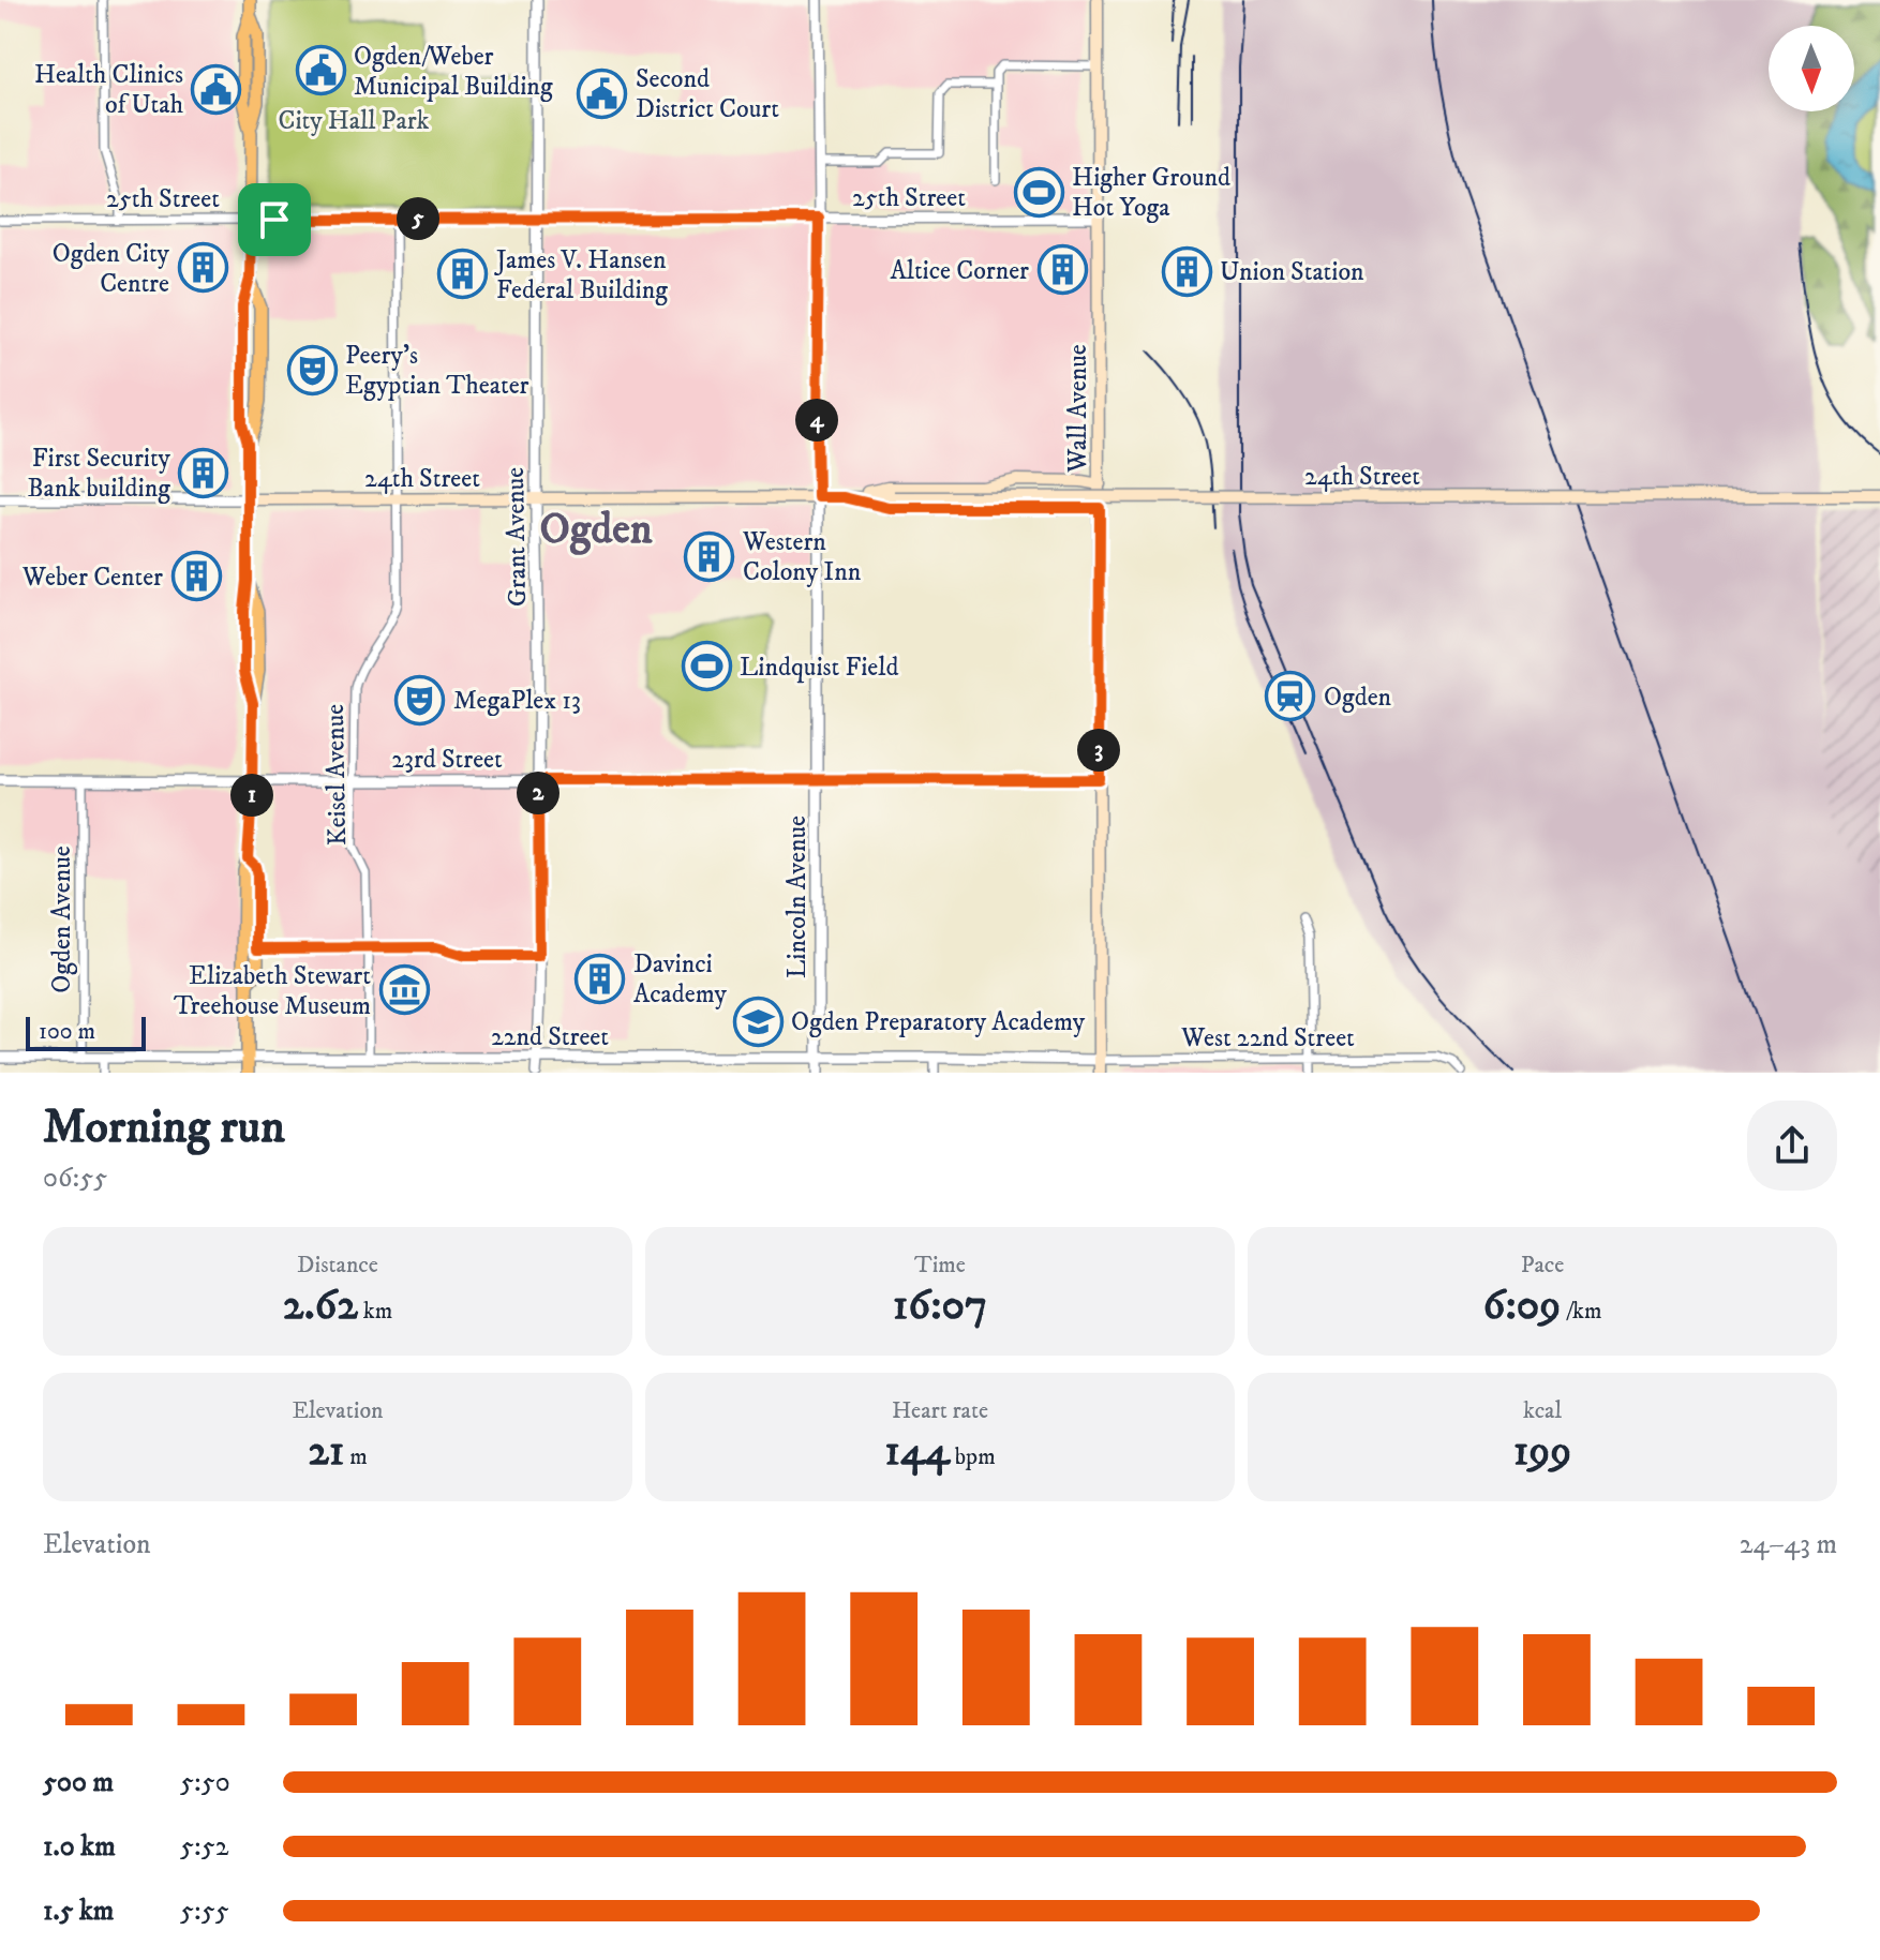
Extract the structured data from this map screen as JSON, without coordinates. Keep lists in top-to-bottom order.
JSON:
{
  "streets": {
    "main road": ["Wall Avenue", "24th Street"],
    "street": [
      "25th Street",
      "Grant Avenue",
      "23rd Street",
      "Keisel Avenue",
      "Lincoln Avenue",
      "Ogden Avenue",
      "22nd Street",
      "West 22nd Street"
    ]
  },
  "crossings": [
    ["25th Street", "Wall Avenue"],
    ["25th Street", "Grant Avenue"],
    ["25th Street", "Keisel Avenue"],
    ["25th Street", "Lincoln Avenue"],
    ["Wall Avenue", "24th Street"],
    ["Wall Avenue", "23rd Street"],
    ["Wall Avenue", "22nd Street"],
    ["Wall Avenue", "West 22nd Street"],
    ["24th Street", "Grant Avenue"],
    ["24th Street", "Keisel Avenue"],
    ["24th Street", "Lincoln Avenue"],
    ["Grant Avenue", "23rd Street"],
    ["Grant Avenue", "22nd Street"],
    ["23rd Street", "Keisel Avenue"],
    ["23rd Street", "Lincoln Avenue"],
    ["23rd Street", "Ogden Avenue"],
    ["Keisel Avenue", "22nd Street"],
    ["Lincoln Avenue", "22nd Street"],
    ["Ogden Avenue", "22nd Street"],
    ["22nd Street", "West 22nd Street"]
  ],
  "districts": ["Ogden"],
  "parks": ["City Hall Park"],
  "places": {
    "public building": ["Ogden/Weber Municipal Building", "Health Clinics of Utah", "Second District Court"],
    "sports": ["Higher Ground Hot Yoga", "Lindquist Field"],
    "building": [
      "Ogden City Centre",
      "Altice Corner",
      "Union Station",
      "James V. Hansen Federal Building",
      "First Security Bank building",
      "Western Colony Inn",
      "Weber Center",
      "Davinci Academy"
    ],
    "theatre": ["Peery's Egyptian Theater", "MegaPlex 13"],
    "station": ["Ogden"],
    "museum": ["Elizabeth Stewart Treehouse Museum"],
    "school or university": ["Ogden Preparatory Academy"]
  },
  "scale_bar": "100 m",
  "north": "bottom",
  "page": {
    "pins": [
      "5",
      "4",
      "3",
      "2",
      "1"
    ],
    "scale": "100 m",
    "heading": ["Morning run", "06:55"],
    "stats": [
      ["Distance", "2.62 km"],
      ["Time", "16:07"],
      ["Pace", "6:09 /km"],
      ["Elevation", "21 m"],
      ["Heart rate", "144 bpm"],
      ["kcal", "199"]
    ],
    "chart": ["Elevation", "24–43 m"],
    "list": [
      {
        "name": "500 m",
        "note": "5:50"
      },
      {
        "name": "1.0 km",
        "note": "5:52"
      },
      {
        "name": "1.5 km",
        "note": "5:55"
      }
    ]
  }
}
